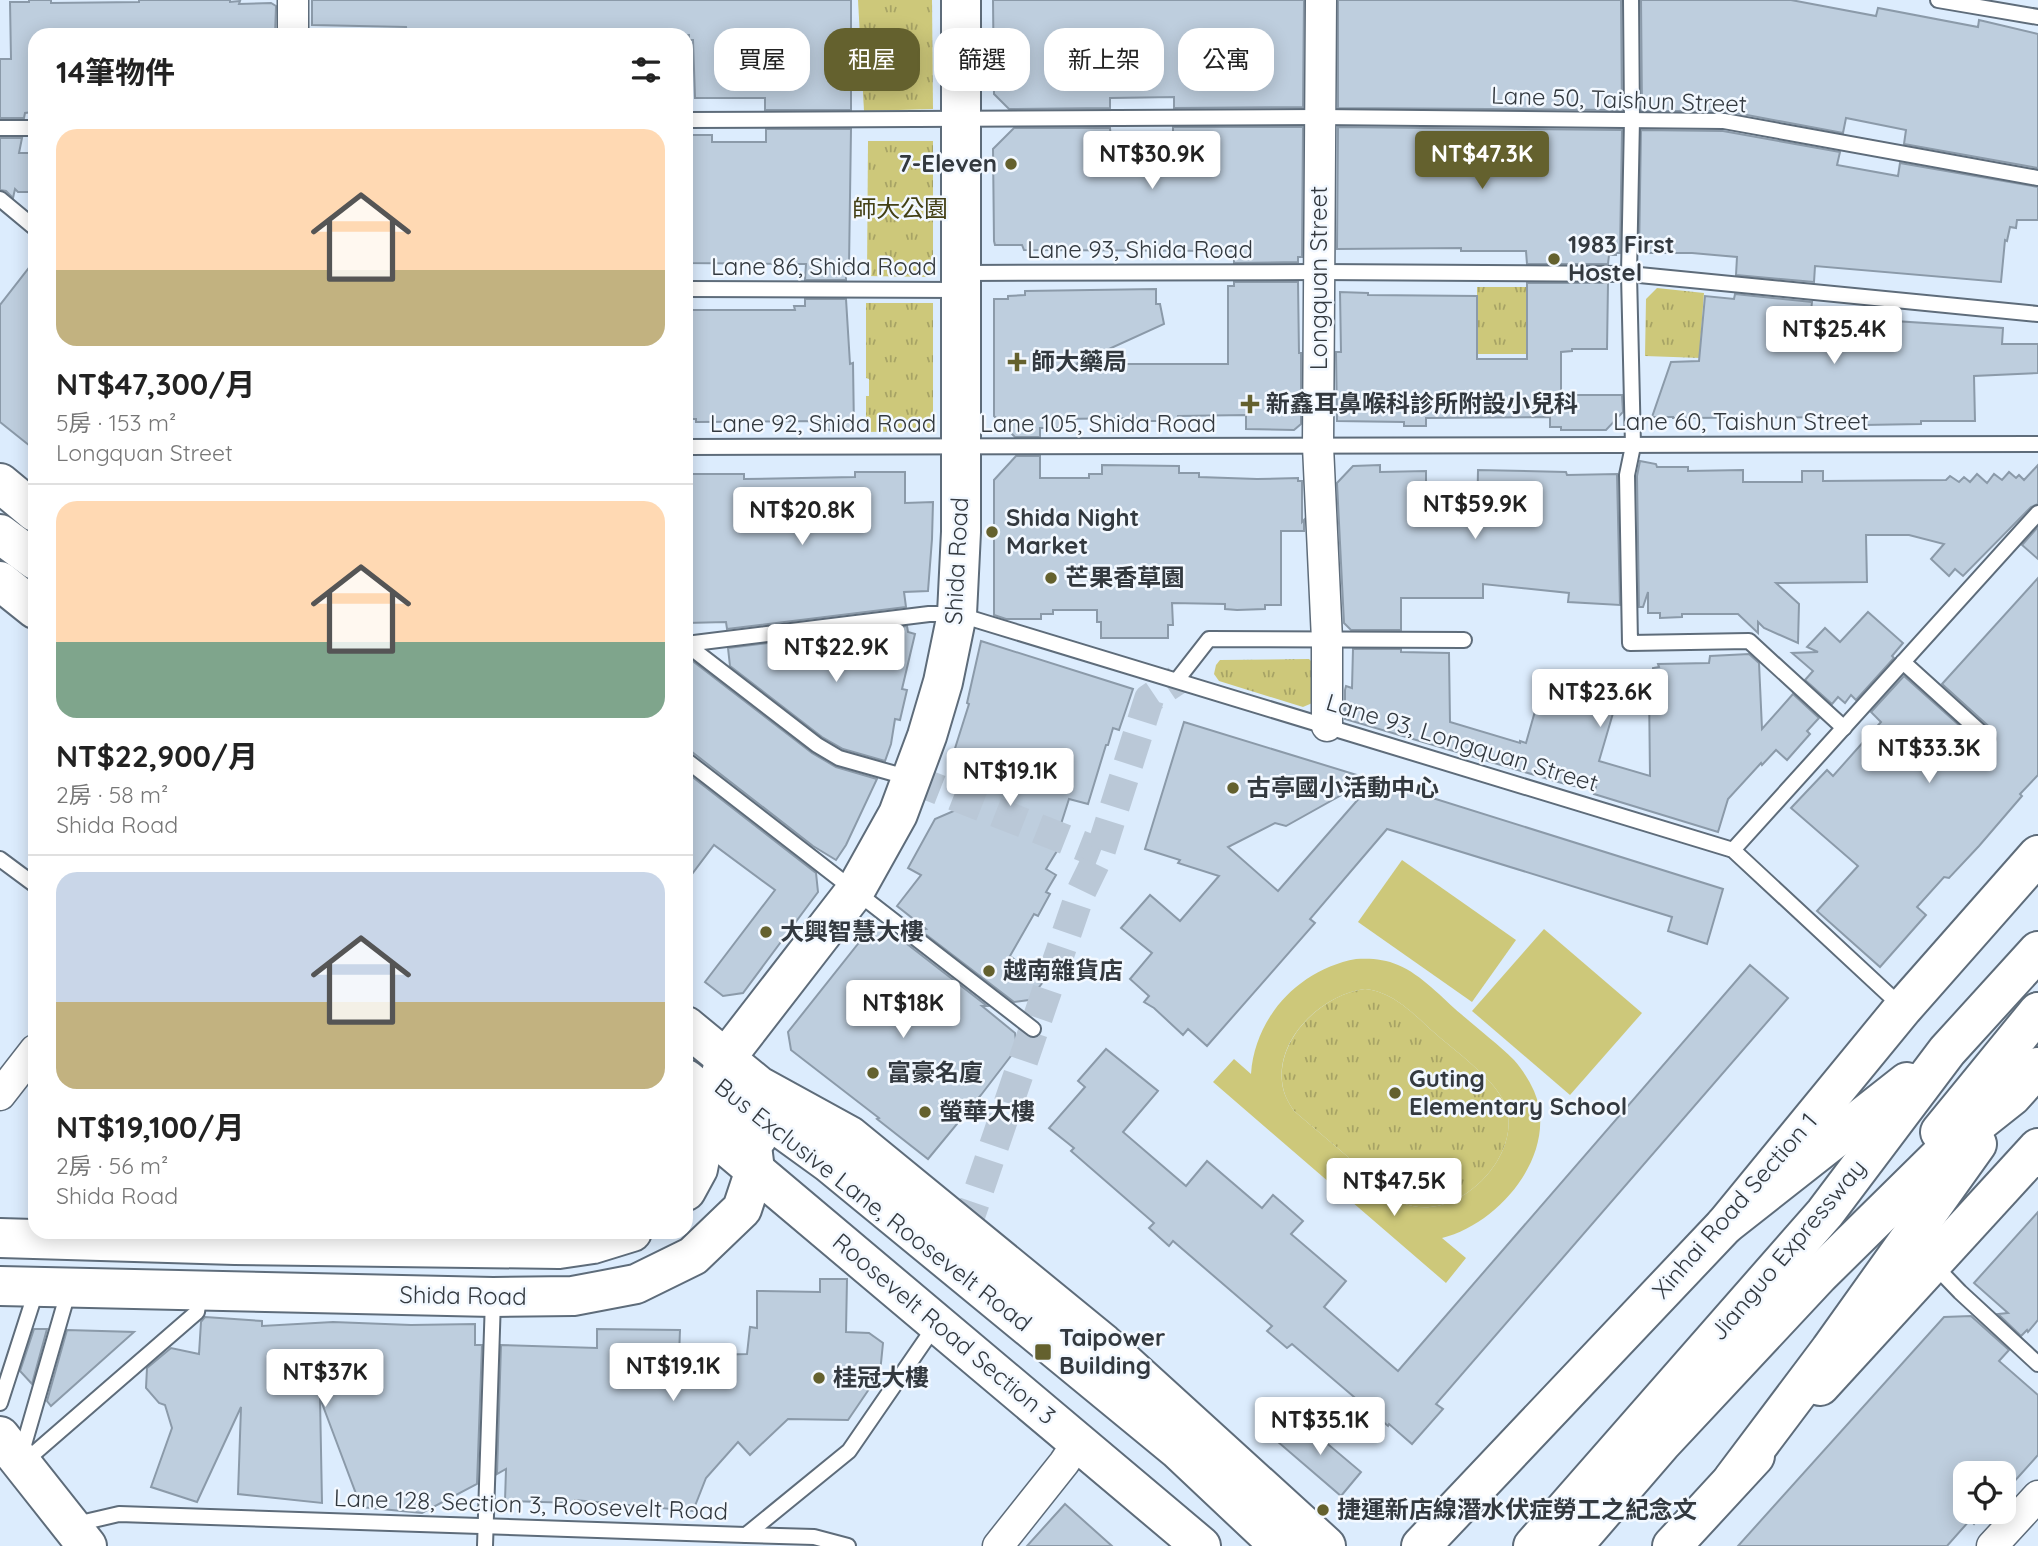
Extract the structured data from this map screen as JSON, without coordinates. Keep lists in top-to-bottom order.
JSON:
{
  "streets": {
    "main road": [
      "Shida Road",
      "Bus Exclusive Lane, Roosevelt Road",
      "Xinhai Road Section 1",
      "Jianguo Expressway",
      "Roosevelt Road Section 3"
    ],
    "street": ["Longquan Street"],
    "lane": [
      "Lane 50, Taishun Street",
      "Lane 93, Shida Road",
      "Lane 86, Shida Road",
      "Lane 60, Taishun Street",
      "Lane 92, Shida Road",
      "Lane 105, Shida Road",
      "Lane 93, Longquan Street",
      "Lane 128, Section 3, Roosevelt Road"
    ]
  },
  "crossings": [
    ["Lane 50, Taishun Street", "Longquan Street"],
    ["Lane 50, Taishun Street", "Shida Road"],
    ["Lane 93, Shida Road", "Lane 86, Shida Road"],
    ["Lane 93, Shida Road", "Longquan Street"],
    ["Lane 93, Shida Road", "Shida Road"],
    ["Lane 86, Shida Road", "Shida Road"],
    ["Longquan Street", "Lane 60, Taishun Street"],
    ["Longquan Street", "Lane 105, Shida Road"],
    ["Longquan Street", "Lane 93, Longquan Street"],
    ["Lane 60, Taishun Street", "Lane 105, Shida Road"],
    ["Lane 92, Shida Road", "Lane 105, Shida Road"],
    ["Lane 92, Shida Road", "Shida Road"],
    ["Lane 105, Shida Road", "Shida Road"],
    ["Shida Road", "Lane 93, Longquan Street"],
    ["Shida Road", "Bus Exclusive Lane, Roosevelt Road"],
    ["Shida Road", "Roosevelt Road Section 3"],
    ["Bus Exclusive Lane, Roosevelt Road", "Roosevelt Road Section 3"],
    ["Roosevelt Road Section 3", "Lane 128, Section 3, Roosevelt Road"]
  ],
  "parks": ["師大公園"],
  "places": {
    "other": [
      "7-Eleven",
      "1983 First Hostel",
      "Shida Night Market",
      "芒果香草園",
      "古亭國小活動中心",
      "大興智慧大樓",
      "越南雜貨店",
      "富豪名廈",
      "Guting Elementary School",
      "螢華大樓",
      "桂冠大樓",
      "捷運新店線潛水伏症勞工之紀念文"
    ],
    "health": ["師大藥局", "新鑫耳鼻喉科診所附設小兒科"],
    "transit": ["Taipower Building"]
  },
  "page": {
    "chip": [
      "買屋",
      "租屋",
      "篩選",
      "新上架",
      "公寓"
    ],
    "heading": "14筆物件",
    "list": [
      {
        "name": "NT$47,300/月",
        "note": "5房 · 153 m² · Longquan Street"
      },
      {
        "name": "NT$22,900/月",
        "note": "2房 · 58 m² · Shida Road"
      },
      {
        "name": "NT$19,100/月",
        "note": "2房 · 56 m² · Shida Road"
      }
    ],
    "price": [
      "NT$30.9K",
      "NT$47.3K",
      "NT$25.4K",
      "NT$59.9K",
      "NT$20.8K",
      "NT$22.9K",
      "NT$23.6K",
      "NT$33.3K",
      "NT$19.1K",
      "NT$18K",
      "NT$47.5K",
      "NT$19.1K",
      "NT$37K",
      "NT$35.1K"
    ]
  }
}
